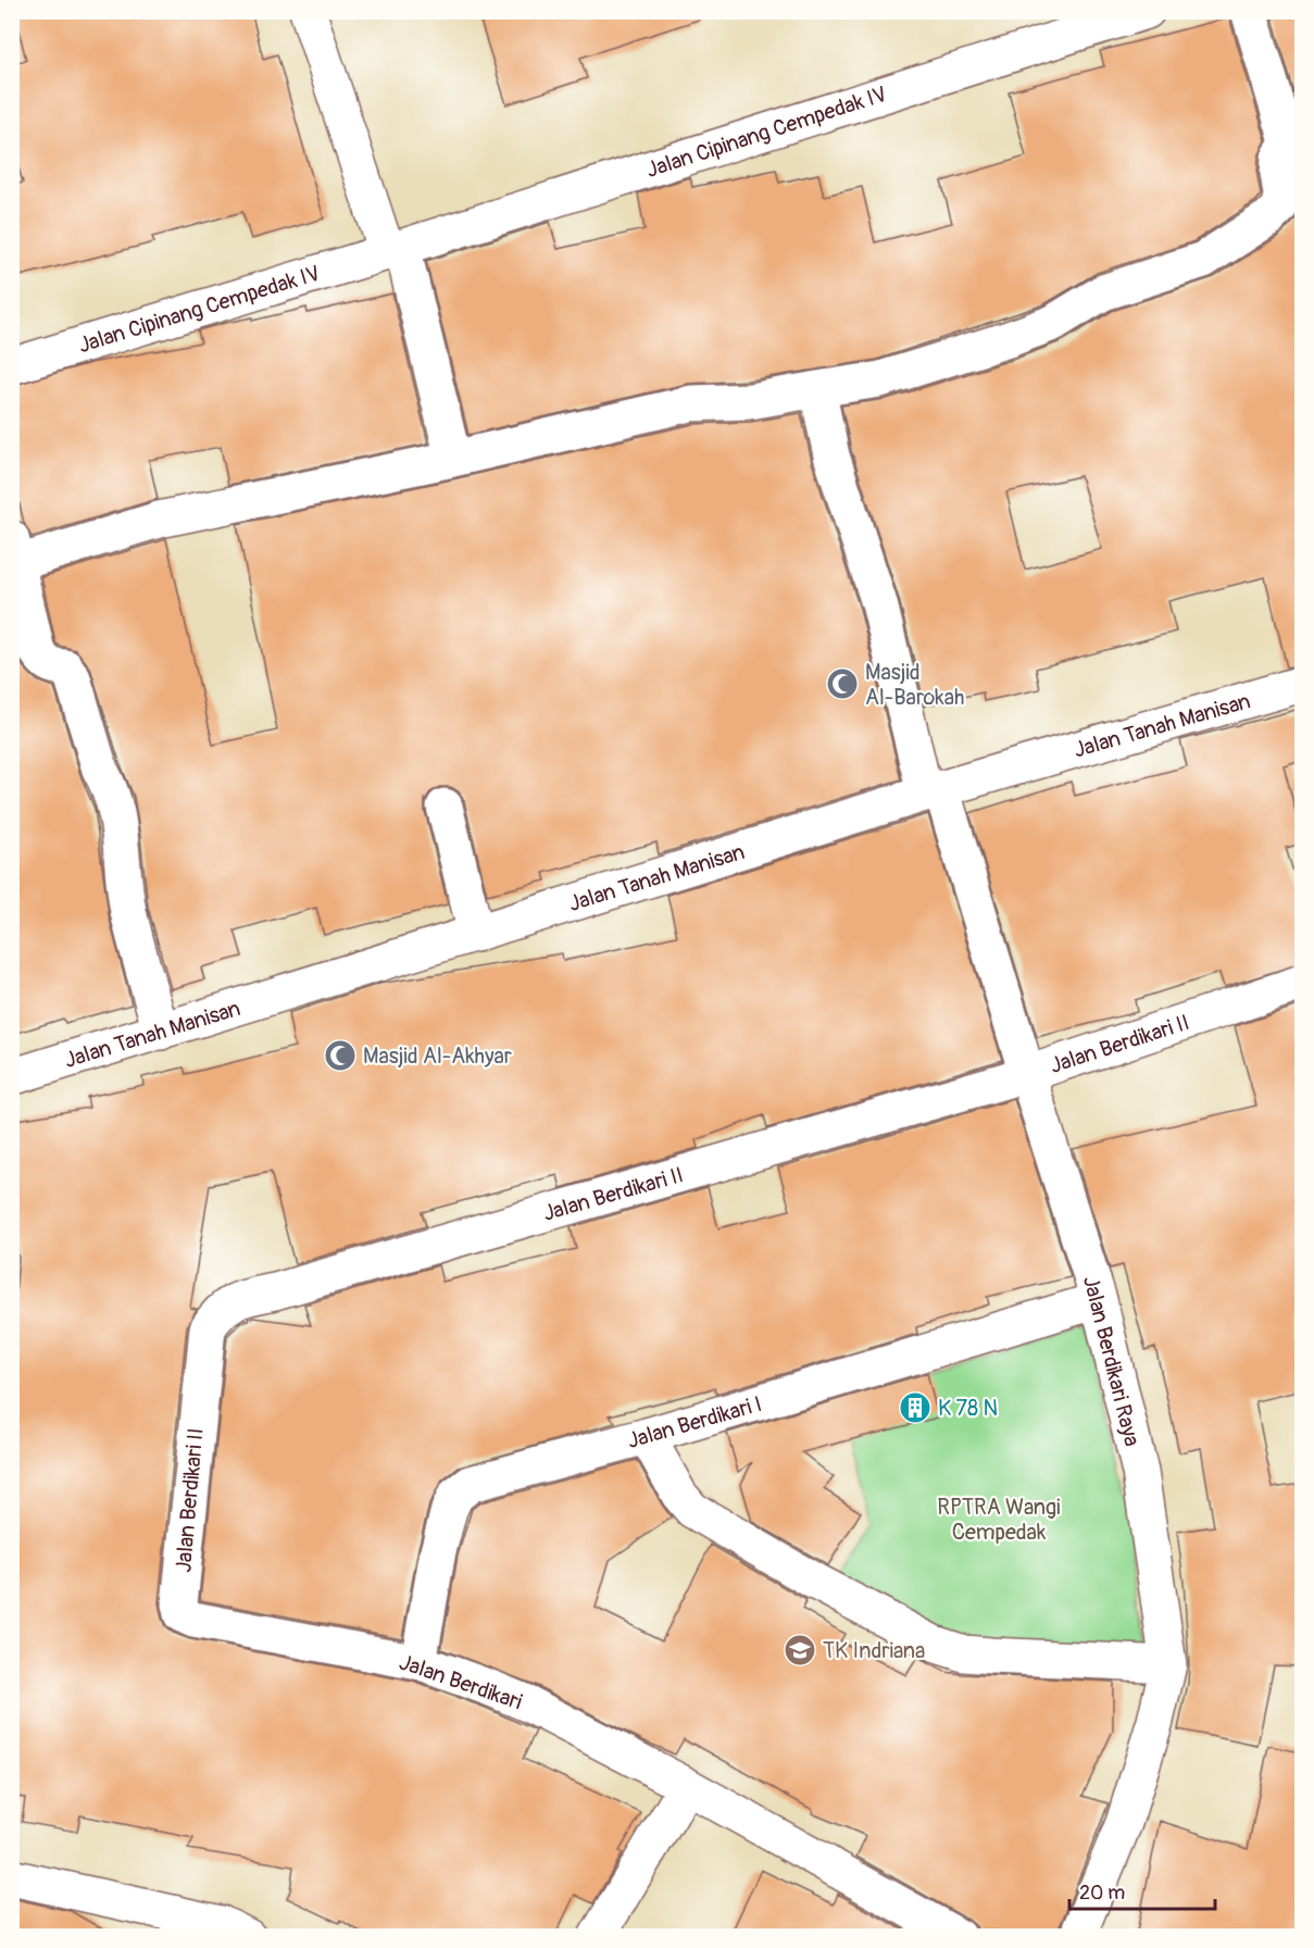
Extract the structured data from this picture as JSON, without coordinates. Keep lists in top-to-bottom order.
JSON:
{
  "streets": {
    "street": [
      "Jalan Cipinang Cempedak IV",
      "Jalan Tanah Manisan",
      "Jalan Berdikari II",
      "Jalan Berdikari Raya",
      "Jalan Berdikari I",
      "Jalan Berdikari"
    ]
  },
  "crossings": [
    ["Jalan Tanah Manisan", "Jalan Berdikari Raya"],
    ["Jalan Berdikari II", "Jalan Berdikari Raya"],
    ["Jalan Berdikari II", "Jalan Berdikari"],
    ["Jalan Berdikari Raya", "Jalan Berdikari I"],
    ["Jalan Berdikari I", "Jalan Berdikari"]
  ],
  "parks": ["RPTRA Wangi Cempedak"],
  "places": {
    "mosque": ["Masjid Al-Barokah", "Masjid Al-Akhyar"],
    "building": ["K 78 N"],
    "school or university": ["TK Indriana"]
  },
  "scale_bar": "20 m"
}
